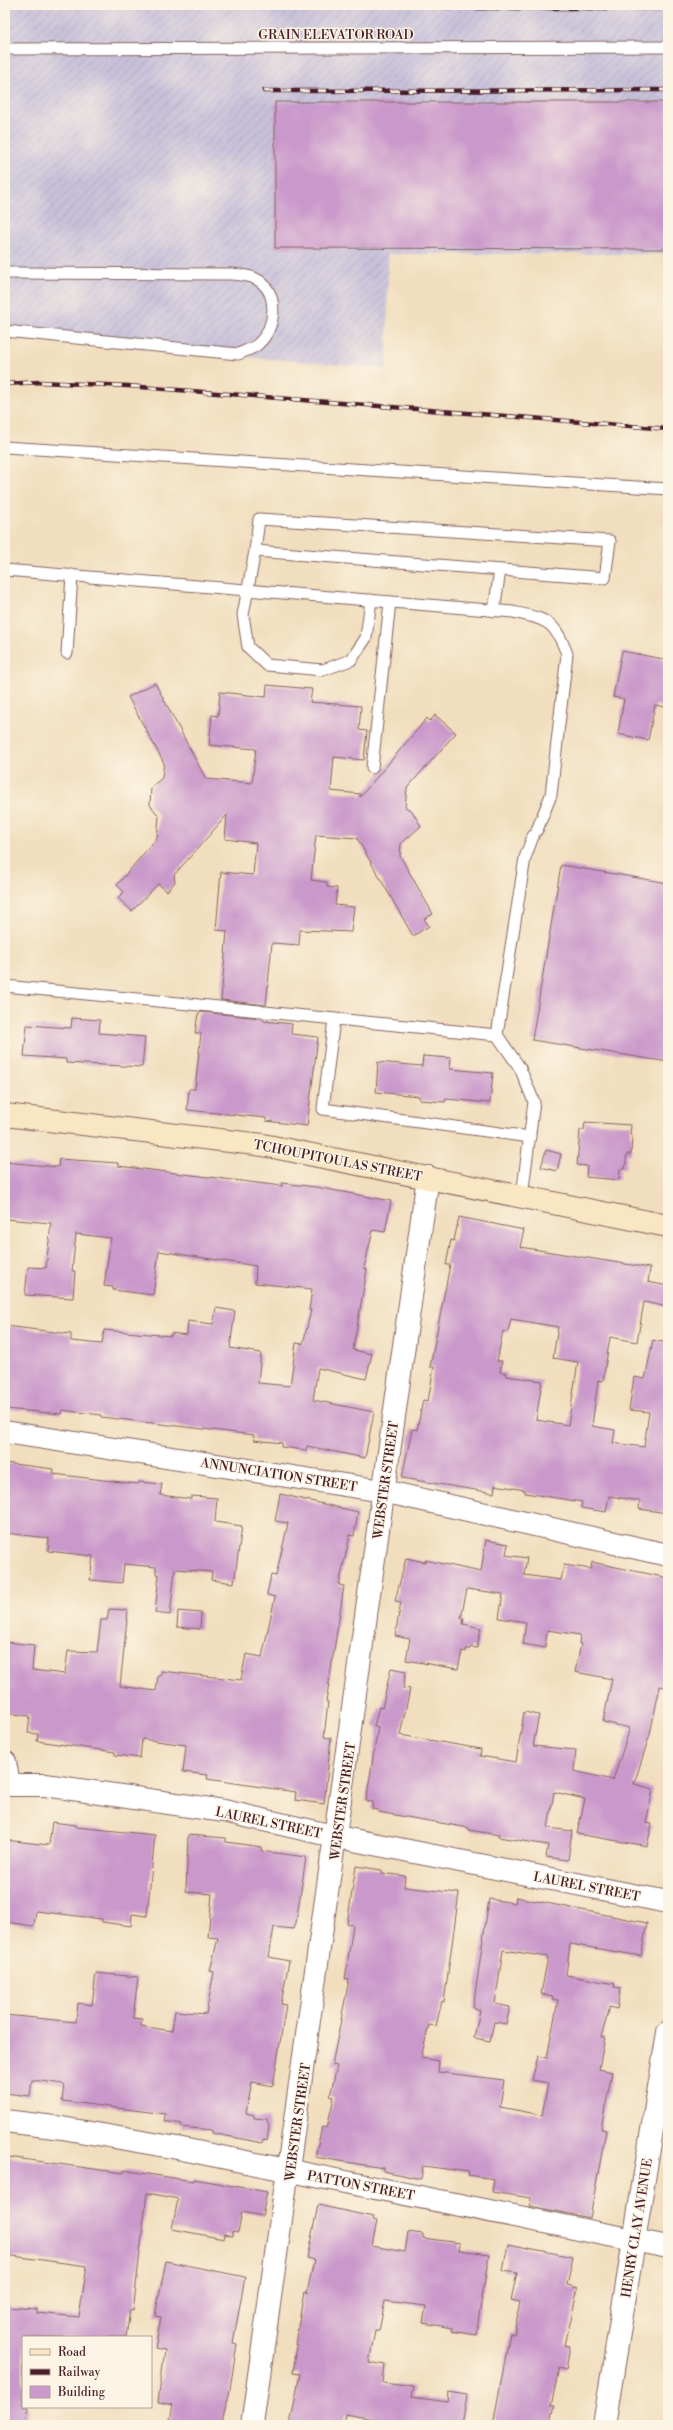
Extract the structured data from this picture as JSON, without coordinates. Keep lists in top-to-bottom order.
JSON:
{
  "streets": {
    "street": [
      "TCHOUPITOULAS STREET",
      "ANNUNCIATION STREET",
      "WEBSTER STREET",
      "LAUREL STREET",
      "PATTON STREET",
      "HENRY CLAY AVENUE"
    ],
    "lane": ["GRAIN ELEVATOR ROAD"]
  },
  "crossings": [
    ["TCHOUPITOULAS STREET", "WEBSTER STREET"],
    ["ANNUNCIATION STREET", "WEBSTER STREET"],
    ["WEBSTER STREET", "LAUREL STREET"],
    ["WEBSTER STREET", "PATTON STREET"],
    ["PATTON STREET", "HENRY CLAY AVENUE"]
  ],
  "legend": ["Road", "Railway", "Building"]
}
